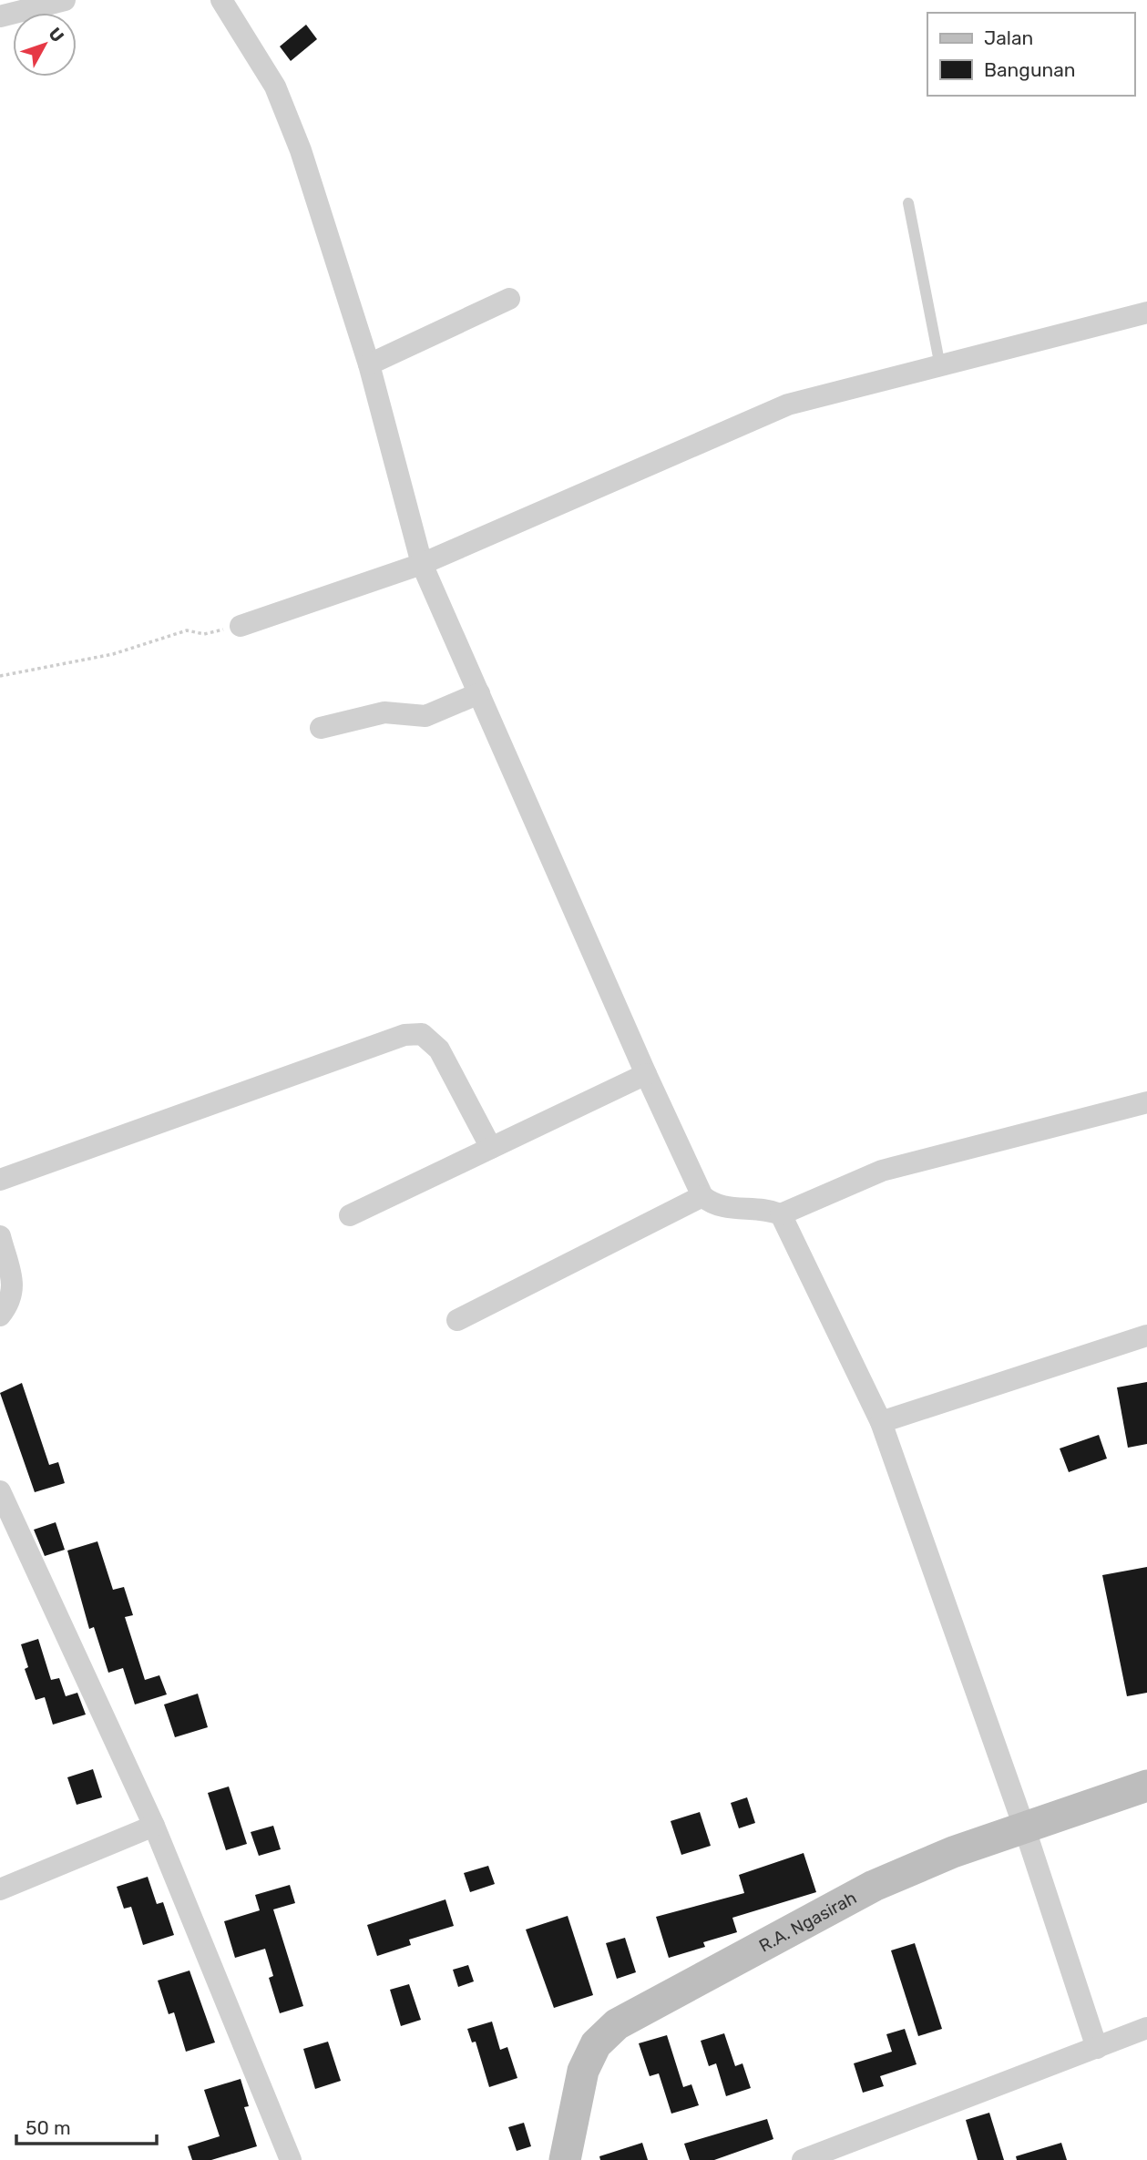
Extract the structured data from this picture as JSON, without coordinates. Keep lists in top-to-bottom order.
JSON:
{
  "streets": {
    "street": ["R.A. Ngasirah"]
  },
  "legend": ["Jalan", "Bangunan"],
  "scale_bar": "50 m",
  "north": "top right"
}
